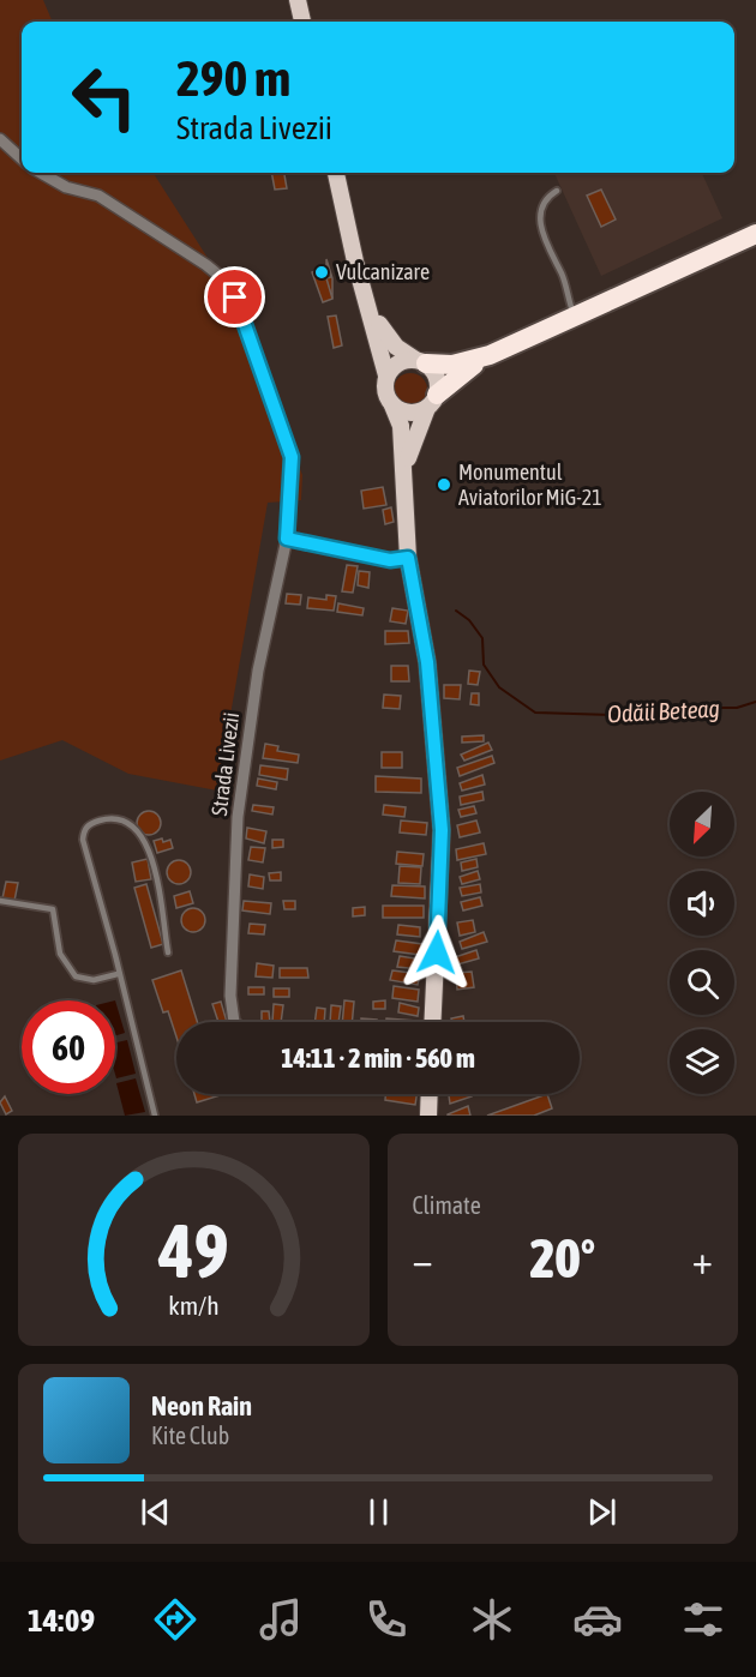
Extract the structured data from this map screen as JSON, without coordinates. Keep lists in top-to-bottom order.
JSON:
{
  "streets": {
    "street": ["Strada Livezii"]
  },
  "water": ["Odăii Beteag"],
  "places": ["Vulcanizare", "Monumentul Aviatorilor MiG-21"],
  "north": "bottom left",
  "page": {
    "turn": ["290 m", "Strada Livezii"],
    "limit": "60",
    "trip": "14:11 · 2 min · 560 m",
    "tile": "Climate",
    "heat": ["−", "20°", "+"],
    "song": ["Neon Rain", "Kite Club"],
    "tabs": "14:09",
    "gauge": ["49", "km/h"]
  }
}
